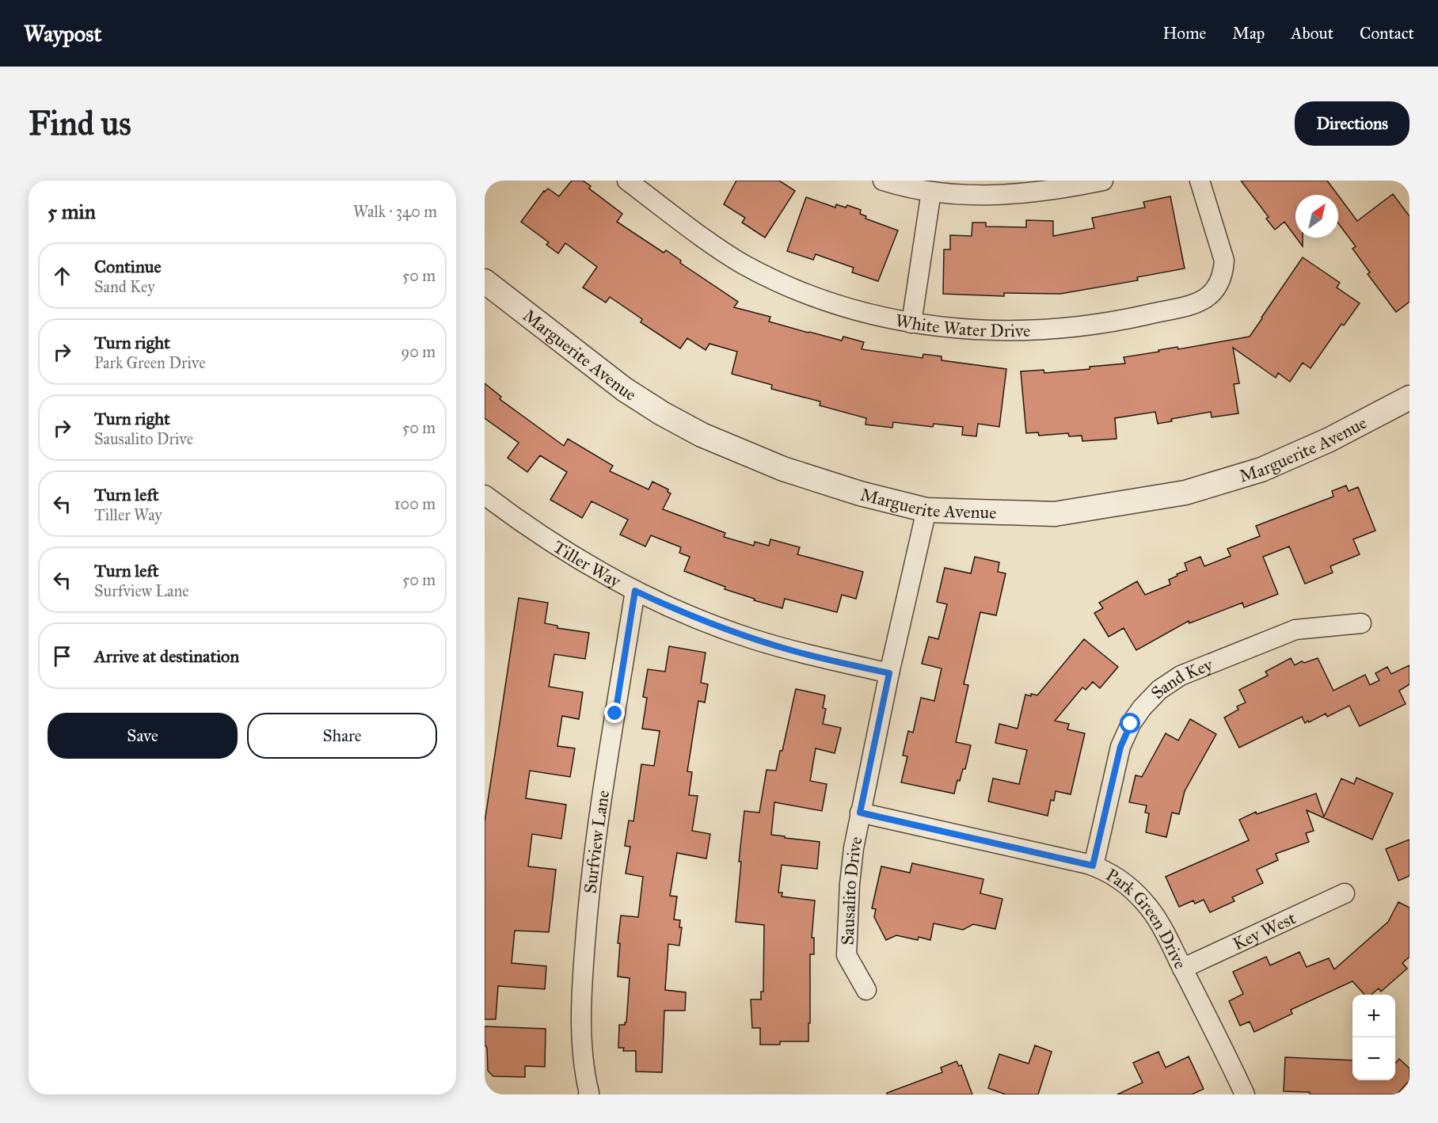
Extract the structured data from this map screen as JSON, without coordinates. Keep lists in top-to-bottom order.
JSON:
{
  "streets": {
    "street": [
      "White Water Drive",
      "Marguerite Avenue",
      "Tiller Way",
      "Sand Key",
      "Surfview Lane",
      "Sausalito Drive",
      "Park Green Drive",
      "Key West"
    ]
  },
  "crossings": [
    ["Marguerite Avenue", "Sausalito Drive"],
    ["Tiller Way", "Surfview Lane"],
    ["Tiller Way", "Sausalito Drive"],
    ["Sand Key", "Park Green Drive"],
    ["Sausalito Drive", "Park Green Drive"],
    ["Park Green Drive", "Key West"]
  ],
  "north": "top right",
  "page": {
    "header": "Waypost",
    "nav": [
      "Home",
      "Map",
      "About",
      "Contact"
    ],
    "buttons": [
      "Directions",
      ["Save", "Share"]
    ],
    "title": "Find us",
    "heading": ["5 min", "Walk · 340 m"],
    "list": [
      ["Continue", "Sand Key", "50 m"],
      ["Turn right", "Park Green Drive", "90 m"],
      ["Turn right", "Sausalito Drive", "50 m"],
      ["Turn left", "Tiller Way", "100 m"],
      ["Turn left", "Surfview Lane", "50 m"],
      "Arrive at destination"
    ],
    "map_buttons": ["+", "−"]
  }
}
